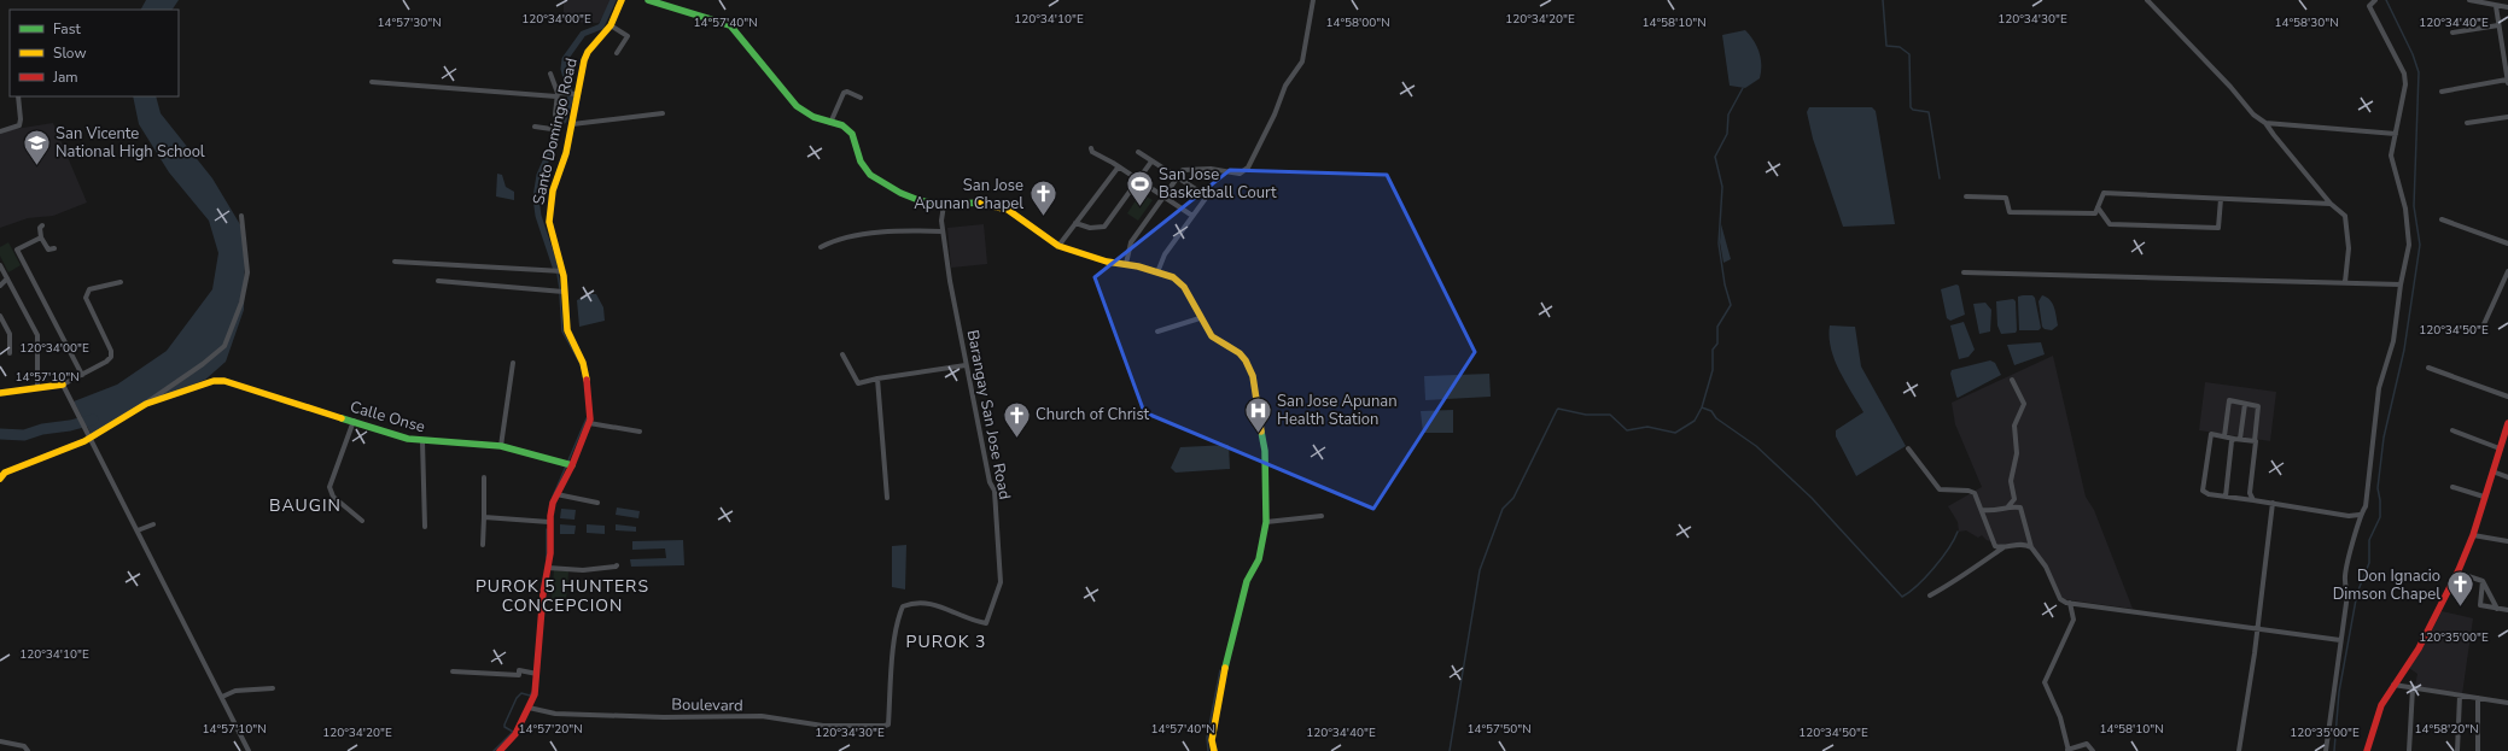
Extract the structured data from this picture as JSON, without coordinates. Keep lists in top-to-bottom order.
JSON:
{
  "streets": {
    "street": [
      "Santo Domingo Road",
      "Barangay San Jose Road",
      "Calle Onse",
      "Boulevard"
    ]
  },
  "crossings": [
    ["Santo Domingo Road", "Calle Onse"],
    ["Santo Domingo Road", "Boulevard"],
    ["Barangay San Jose Road", "Boulevard"]
  ],
  "districts": ["BAUGIN", "PUROK 5 HUNTERS CONCEPCION", "PUROK 3"],
  "places": {
    "school or university": ["San Vicente National High School"],
    "sports": ["San Jose Basketball Court"],
    "church": ["San Jose Apunan Chapel", "Church of Christ", "Don Ignacio Dimson Chapel"],
    "hospital": ["San Jose Apunan Health Station"]
  },
  "legend": ["Fast", "Slow", "Jam"],
  "coordinates": [
    "120°34'00\"E",
    "120°34'10\"E",
    "120°34'20\"E",
    "120°34'30\"E",
    "14°58'00\"N",
    "14°58'30\"N",
    "14°57'30\"N",
    "14°57'40\"N",
    "14°58'10\"N",
    "120°34'40\"E",
    "120°34'50\"E",
    "14°57'10\"N",
    "120°35'00\"E",
    "14°57'20\"N",
    "14°57'50\"N",
    "14°58'20\"N"
  ]
}
